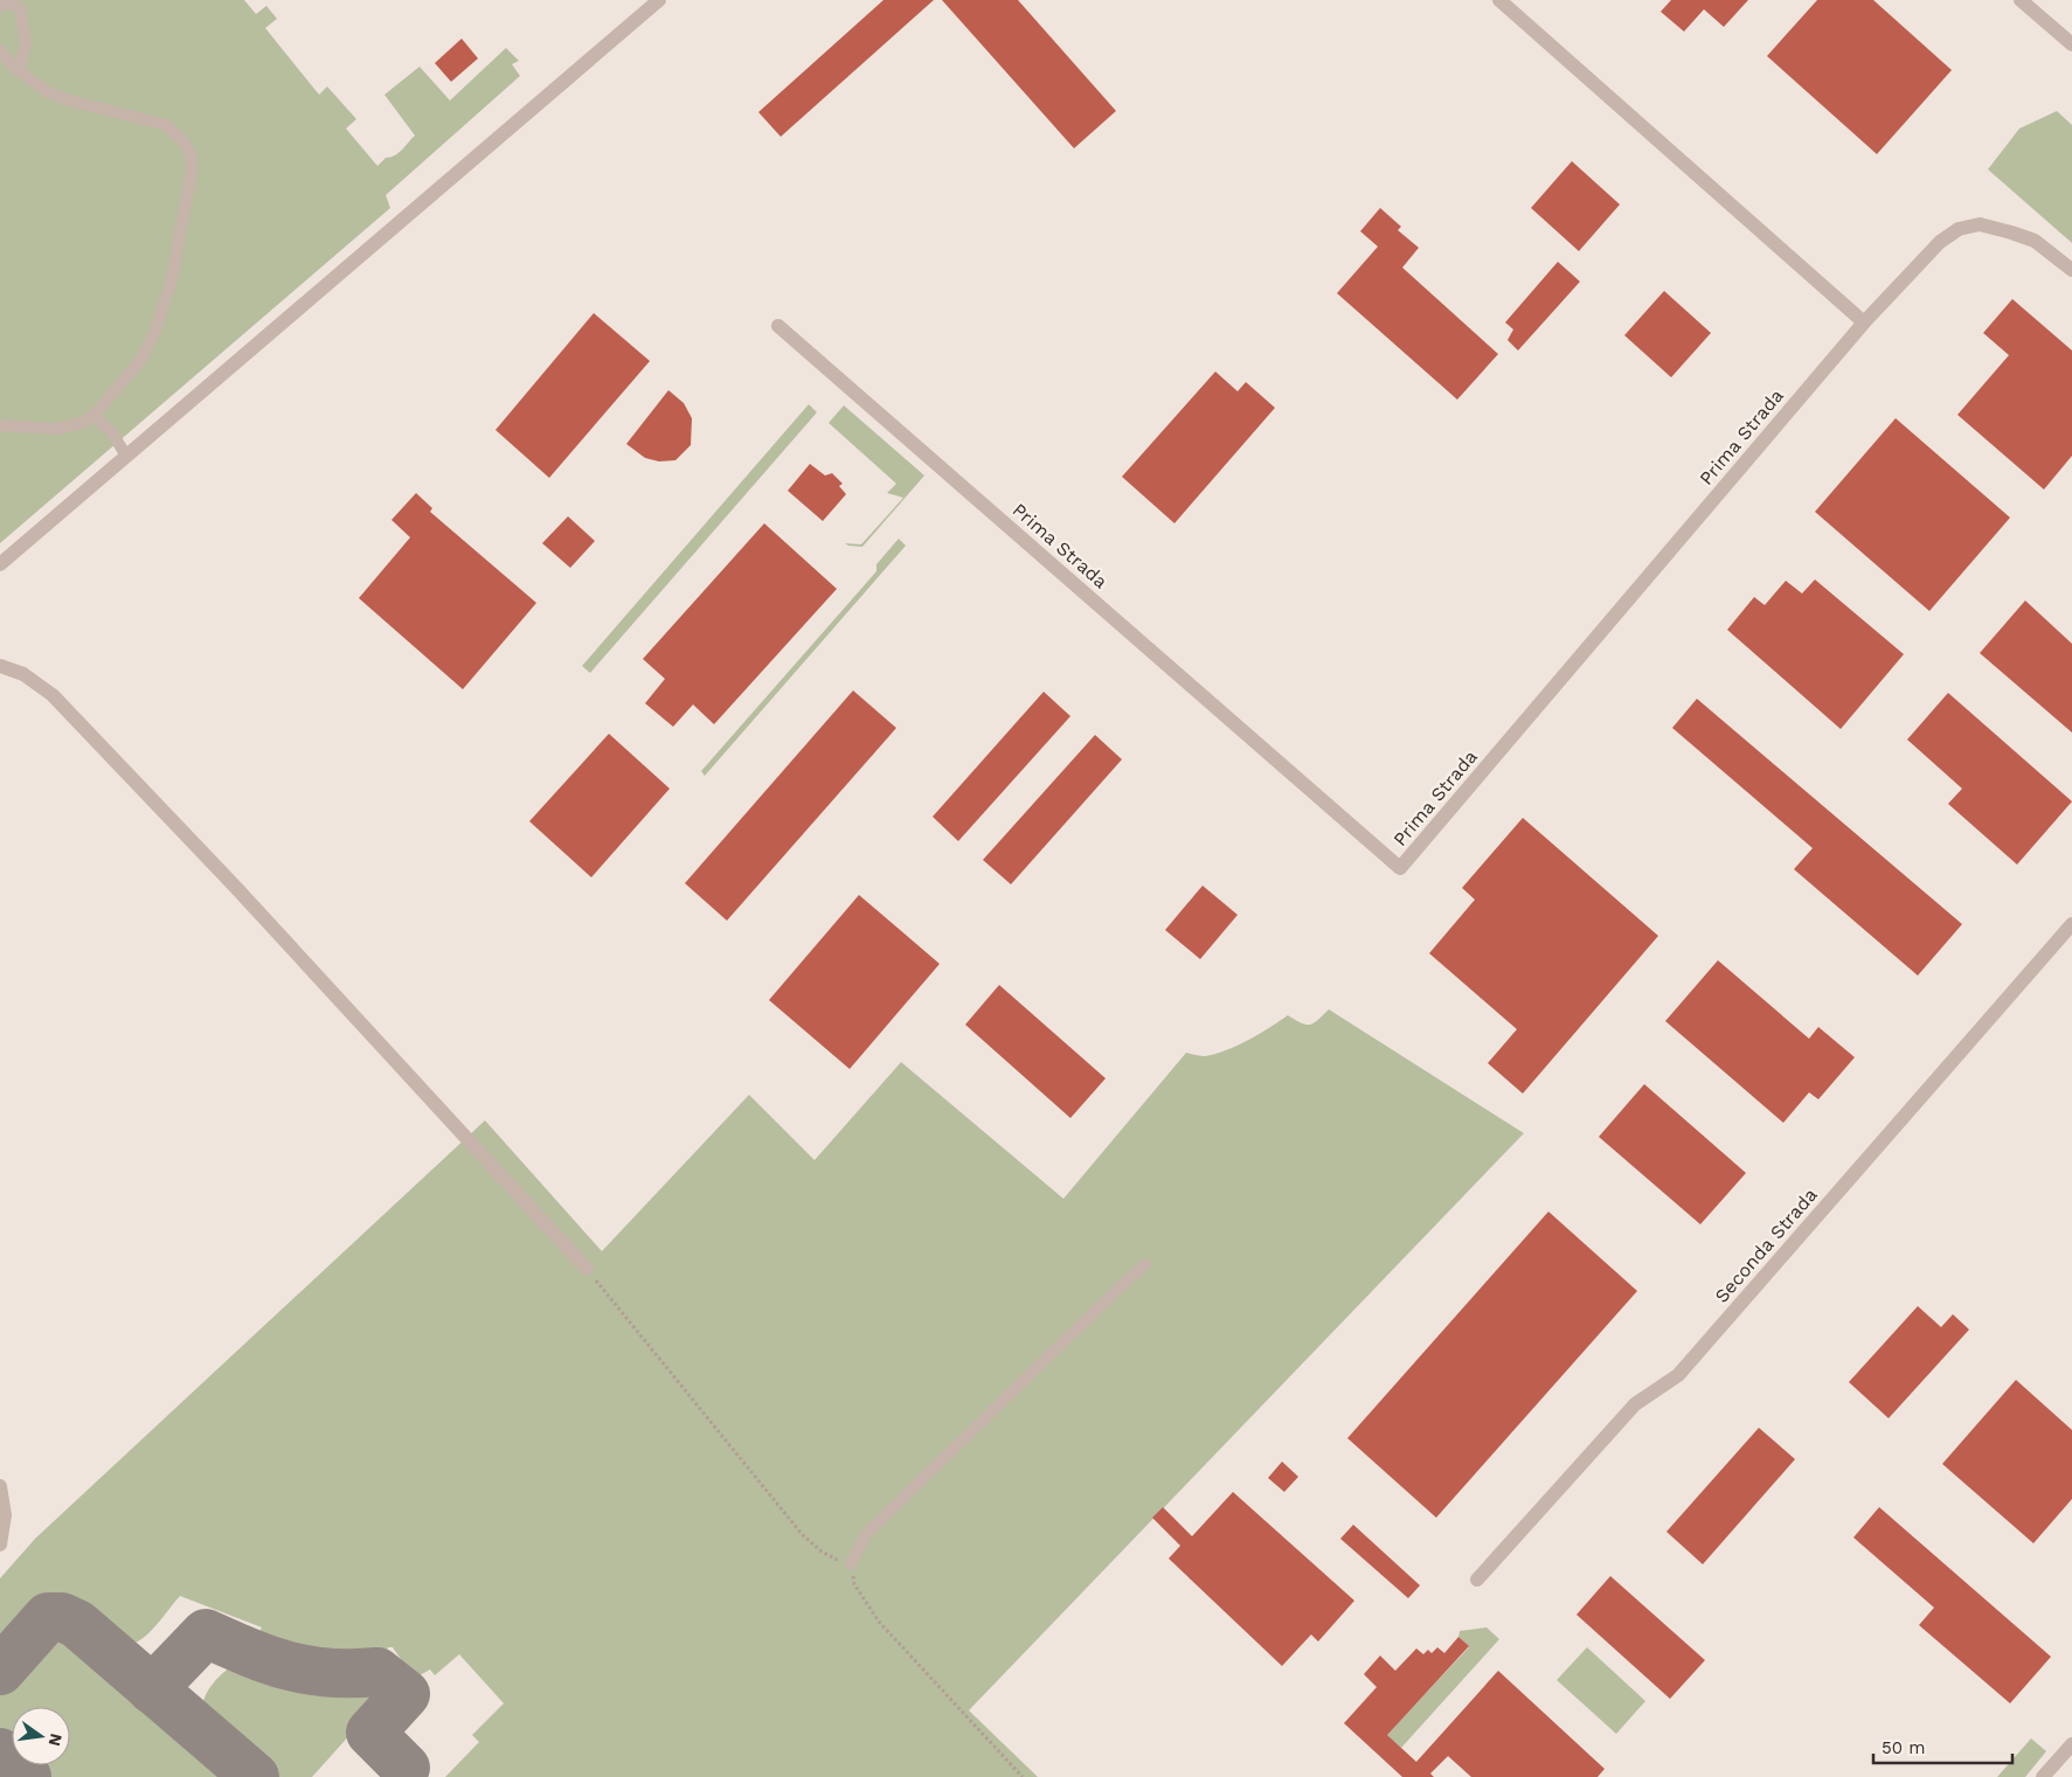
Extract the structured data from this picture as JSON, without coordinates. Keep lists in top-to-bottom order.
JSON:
{
  "streets": {
    "street": ["Prima Strada", "Seconda Strada"]
  },
  "scale_bar": "50 m",
  "north": "right"
}
